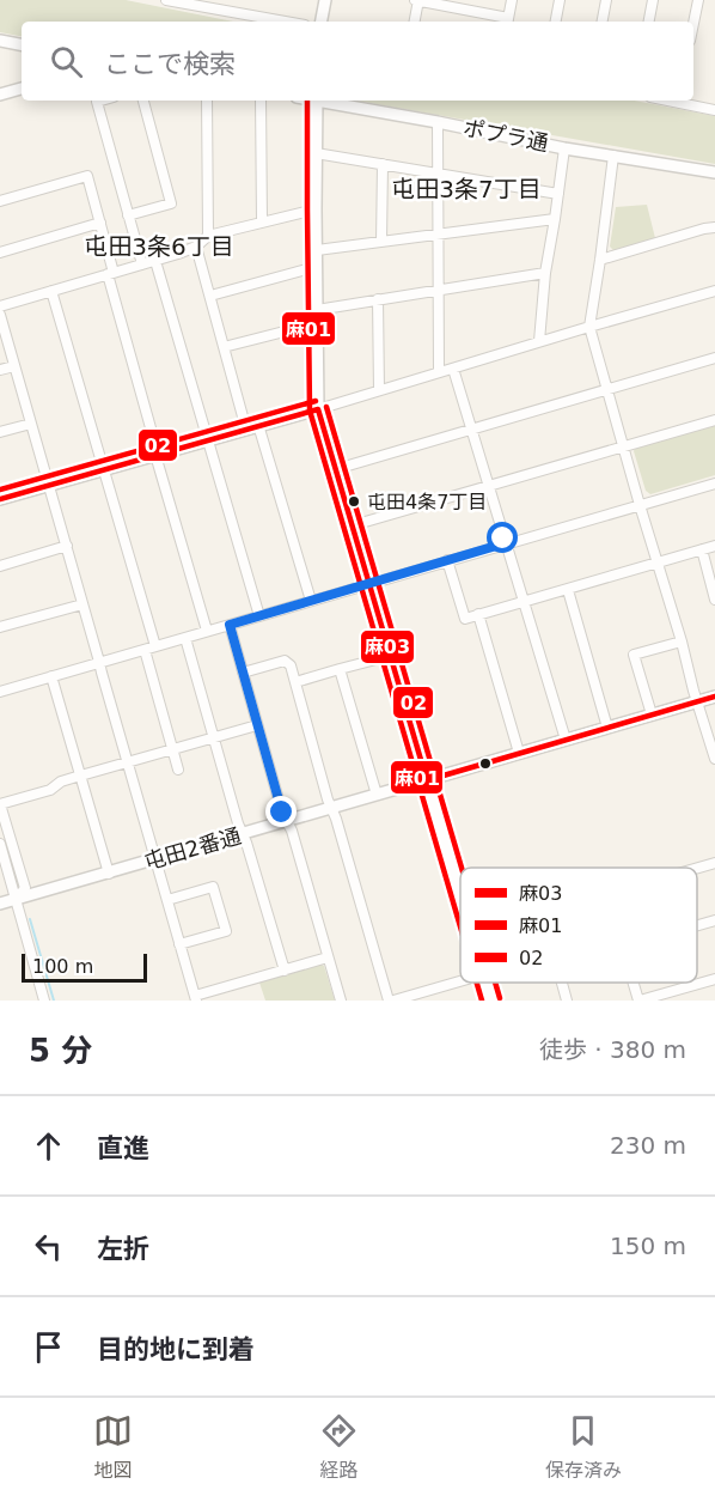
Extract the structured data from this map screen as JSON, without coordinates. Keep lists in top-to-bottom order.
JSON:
{
  "streets": {
    "street": ["ポプラ通", "屯田2番通"]
  },
  "districts": ["屯田3条7丁目", "屯田3条6丁目"],
  "places": ["屯田4条7丁目"],
  "lines": ["transit line 麻01", "transit line 02", "transit line 麻03"],
  "legend": ["麻03", "麻01", "02"],
  "scale_bar": "100 m",
  "page": {
    "search": "ここで検索",
    "scale": "100 m",
    "heading": ["5 分", "徒歩 · 380 m"],
    "list": [
      ["直進", "230 m"],
      ["左折", "150 m"],
      "目的地に到着"
    ],
    "nav": ["地図", "経路", "保存済み"]
  }
}
